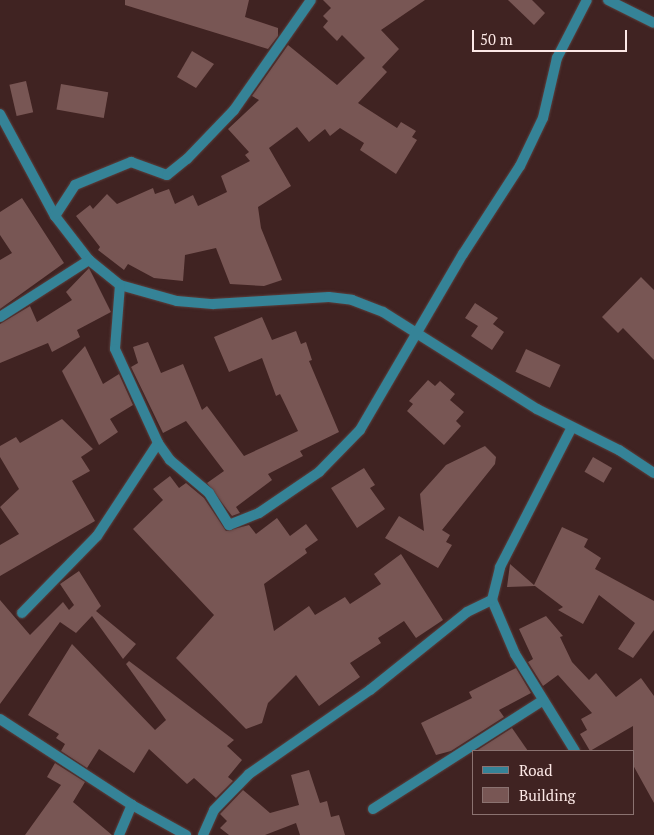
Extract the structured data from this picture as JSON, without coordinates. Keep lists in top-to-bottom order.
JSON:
{
  "legend": ["Road", "Building"],
  "scale_bar": "50 m"
}
